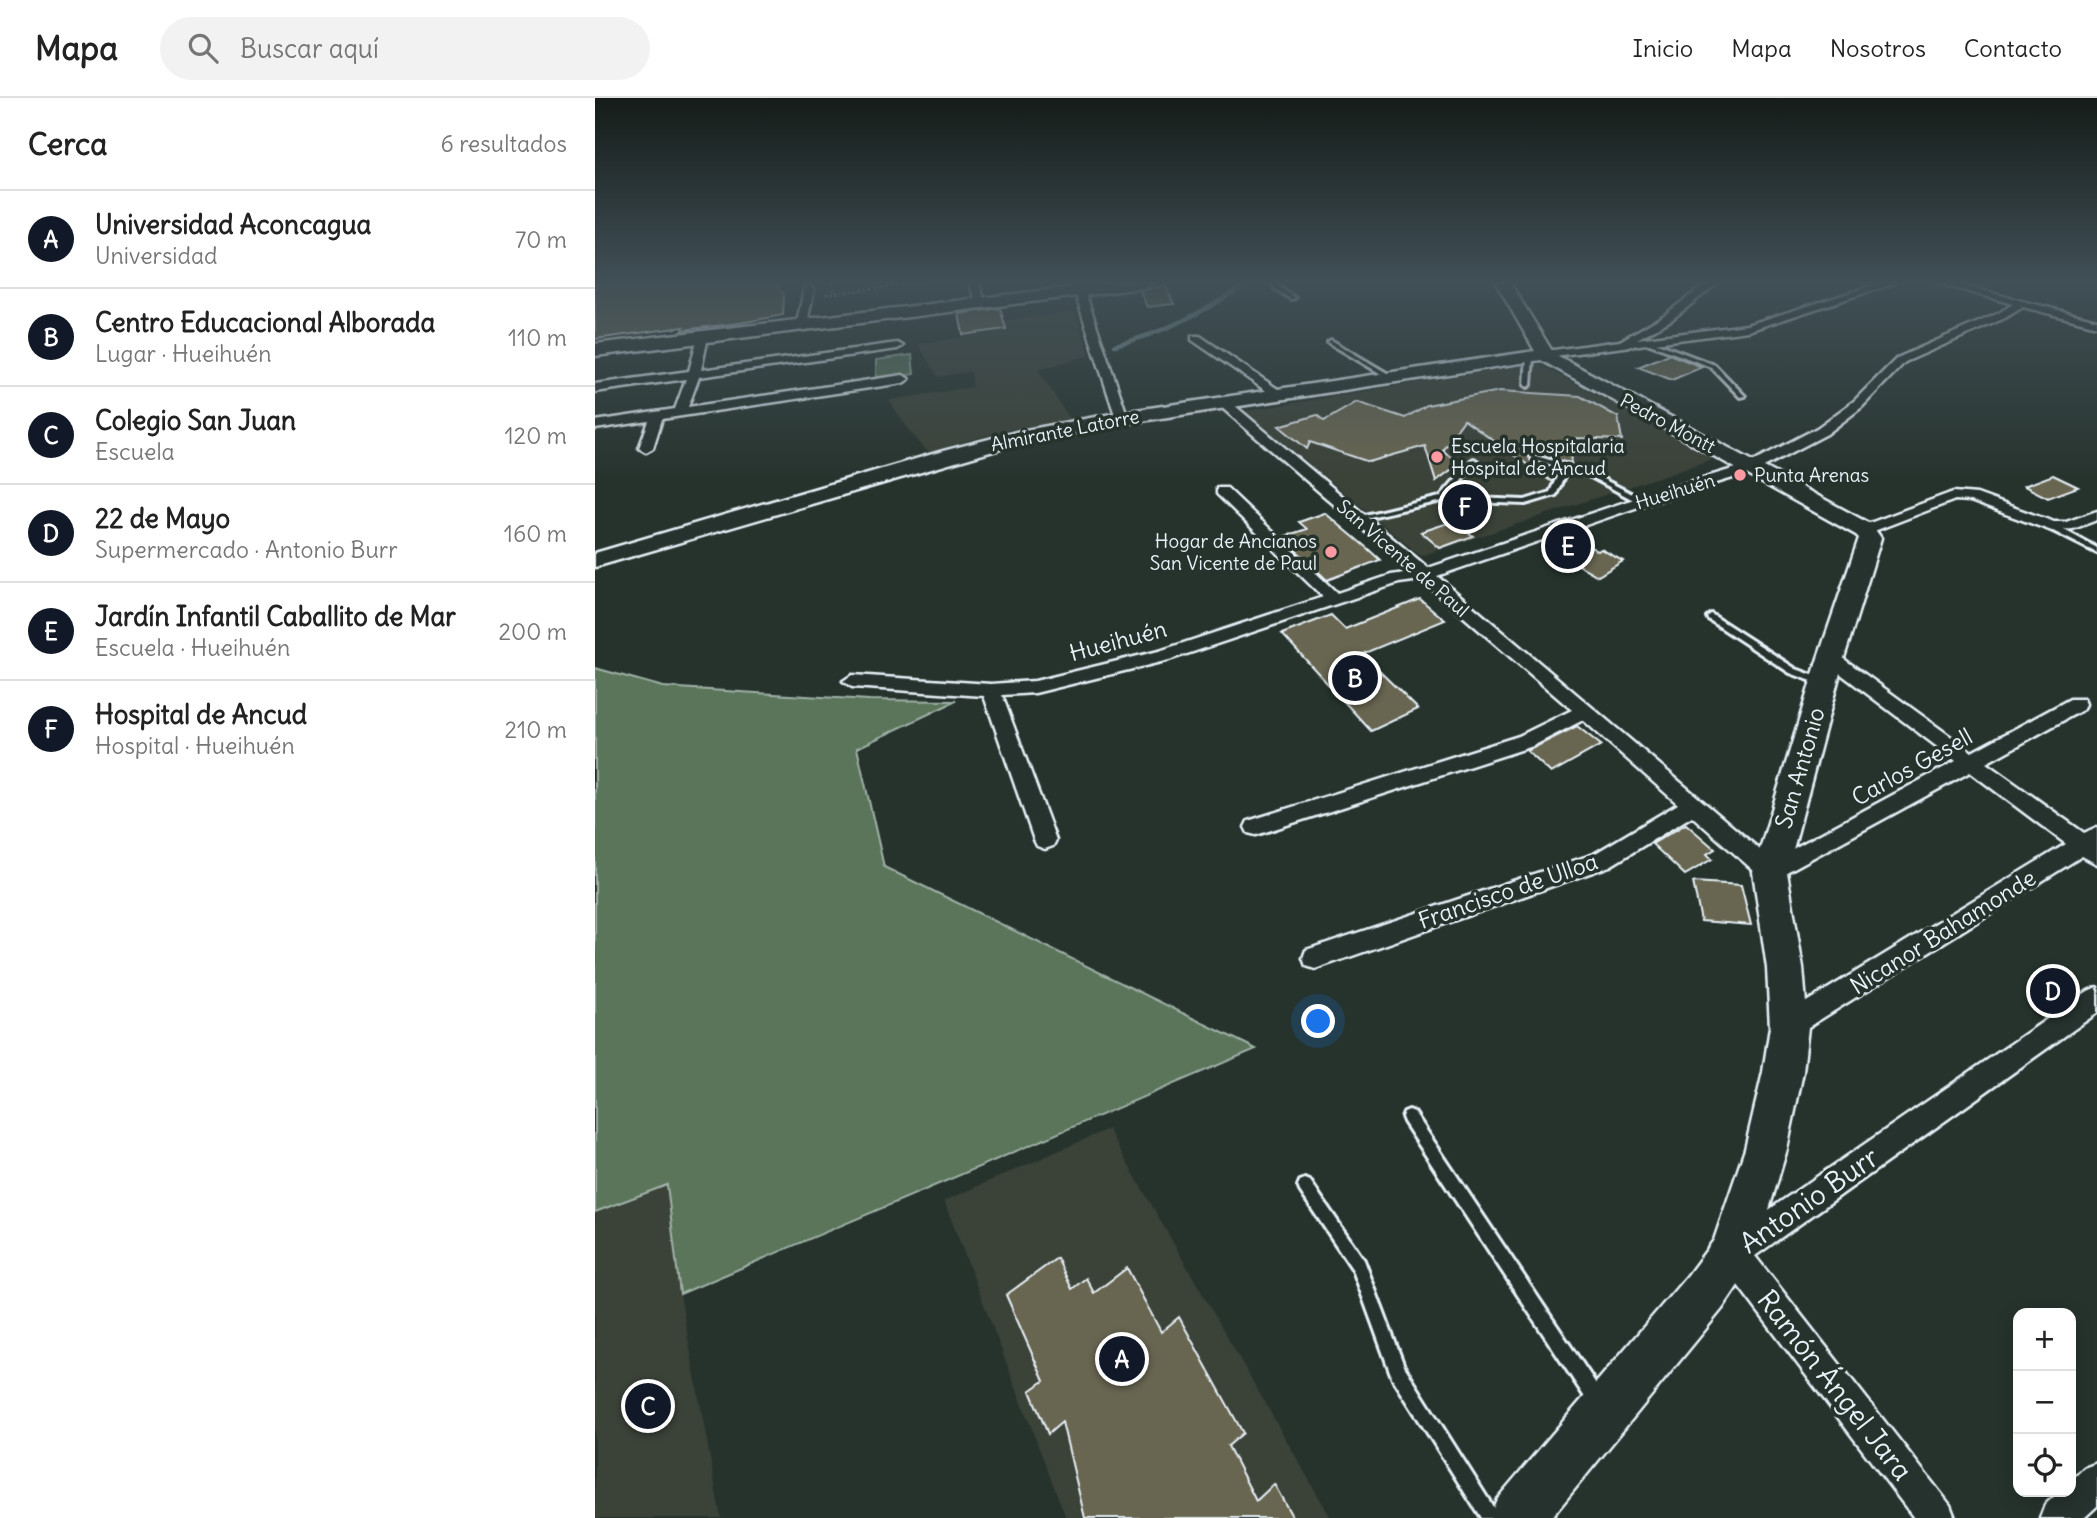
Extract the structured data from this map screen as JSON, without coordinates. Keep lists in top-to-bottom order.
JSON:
{
  "streets": {
    "main road": [
      "Pedro Montt",
      "Almirante Latorre",
      "San Antonio",
      "Antonio Burr"
    ],
    "street": [
      "Hueihuén",
      "San Vicente de Paul",
      "Carlos Gesell",
      "Francisco de Ulloa",
      "Nicanor Bahamonde",
      "Ramón Ángel Jara"
    ]
  },
  "crossings": [
    ["Pedro Montt", "Almirante Latorre"],
    ["Pedro Montt", "Hueihuén"],
    ["Pedro Montt", "San Antonio"],
    ["Almirante Latorre", "San Vicente de Paul"],
    ["Hueihuén", "San Vicente de Paul"],
    ["San Vicente de Paul", "Carlos Gesell"],
    ["San Vicente de Paul", "San Antonio"],
    ["San Vicente de Paul", "Francisco de Ulloa"],
    ["Carlos Gesell", "San Antonio"],
    ["San Antonio", "Nicanor Bahamonde"],
    ["San Antonio", "Antonio Burr"],
    ["San Antonio", "Ramón Ángel Jara"],
    ["Antonio Burr", "Ramón Ángel Jara"]
  ],
  "places": ["Escuela Hospitalaria Hospital de Ancud", "Punta Arenas", "Hogar de Ancianos San Vicente de Paul"],
  "page": {
    "header": "Mapa",
    "search": "Buscar aquí",
    "nav": [
      "Inicio",
      "Mapa",
      "Nosotros",
      "Contacto"
    ],
    "heading": ["Cerca", "6 resultados"],
    "list": [
      {
        "mark": "A",
        "name": "Universidad Aconcagua",
        "note": "Universidad",
        "value": "70 m"
      },
      {
        "mark": "B",
        "name": "Centro Educacional Alborada",
        "note": "Lugar · Hueihuén",
        "value": "110 m"
      },
      {
        "mark": "C",
        "name": "Colegio San Juan",
        "note": "Escuela",
        "value": "120 m"
      },
      {
        "mark": "D",
        "name": "22 de Mayo",
        "note": "Supermercado · Antonio Burr",
        "value": "160 m"
      },
      {
        "mark": "E",
        "name": "Jardín Infantil Caballito de Mar",
        "note": "Escuela · Hueihuén",
        "value": "200 m"
      },
      {
        "mark": "F",
        "name": "Hospital de Ancud",
        "note": "Hospital · Hueihuén",
        "value": "210 m"
      }
    ],
    "pins": [
      "F",
      "E",
      "B",
      "D",
      "A",
      "C"
    ],
    "map_buttons": ["+", "−"]
  }
}
